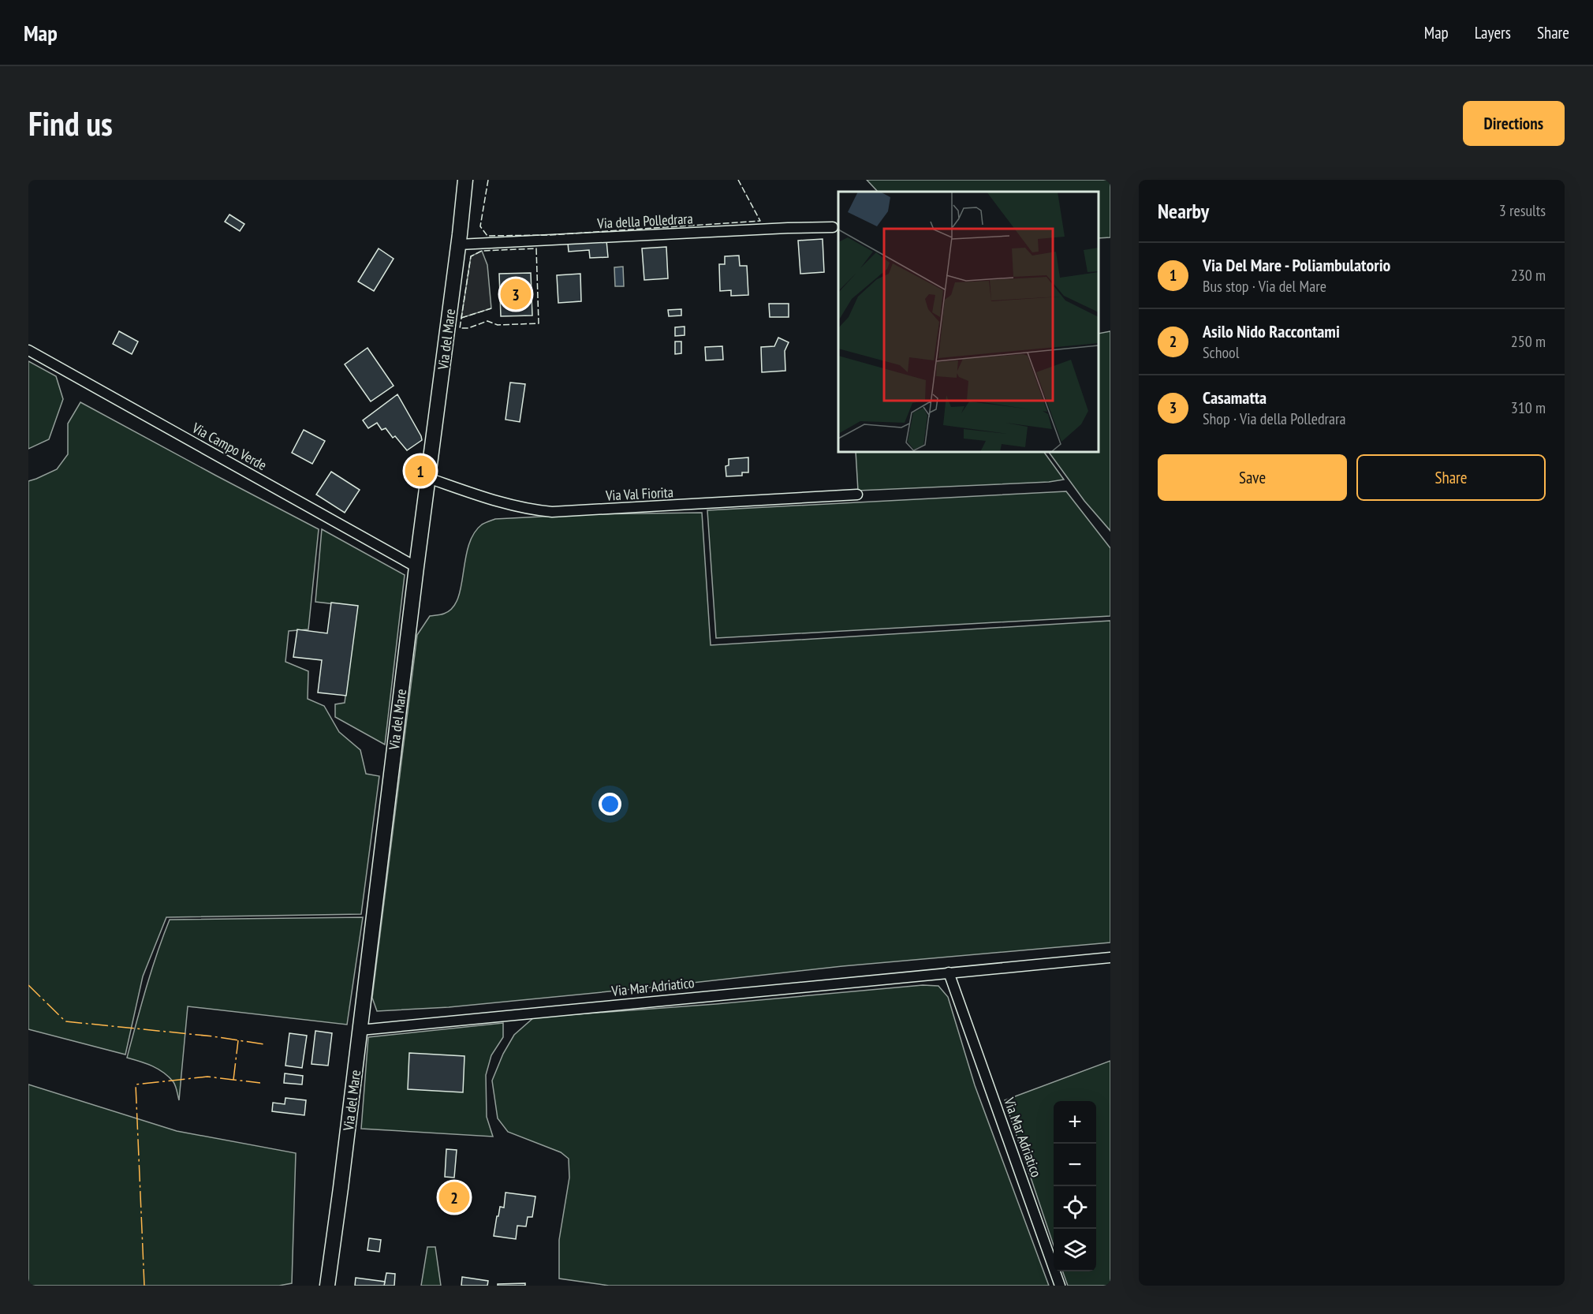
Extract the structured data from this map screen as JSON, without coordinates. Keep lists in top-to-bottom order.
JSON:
{
  "streets": {
    "main road": ["Via del Mare"],
    "street": [
      "Via della Polledrara",
      "Via Campo Verde",
      "Via Val Fiorita",
      "Via Mar Adriatico"
    ]
  },
  "crossings": [
    ["Via della Polledrara", "Via del Mare"],
    ["Via del Mare", "Via Campo Verde"],
    ["Via del Mare", "Via Val Fiorita"],
    ["Via del Mare", "Via Mar Adriatico"]
  ],
  "page": {
    "header": "Map",
    "nav": ["Map", "Layers", "Share"],
    "buttons": [
      "Directions",
      ["Save", "Share"]
    ],
    "title": "Find us",
    "heading": ["Nearby", "3 results"],
    "list": [
      {
        "mark": "1",
        "name": "Via Del Mare - Poliambulatorio",
        "note": "Bus stop · Via del Mare",
        "value": "230 m"
      },
      {
        "mark": "2",
        "name": "Asilo Nido Raccontami",
        "note": "School",
        "value": "250 m"
      },
      {
        "mark": "3",
        "name": "Casamatta",
        "note": "Shop · Via della Polledrara",
        "value": "310 m"
      }
    ],
    "pins": ["3", "1", "2"],
    "map_buttons": ["+", "−"]
  }
}
